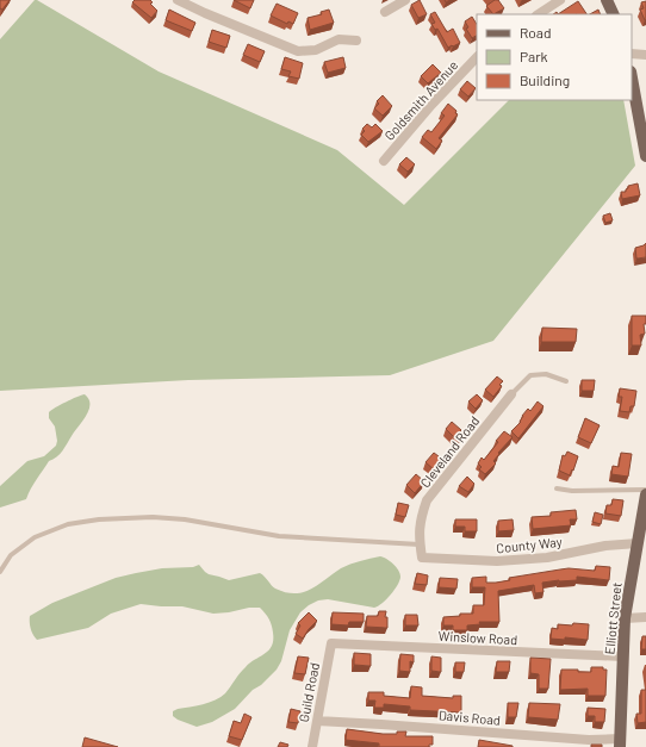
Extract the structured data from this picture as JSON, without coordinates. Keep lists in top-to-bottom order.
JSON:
{
  "streets": {
    "main road": ["Elliott Street"],
    "street": [
      "Goldsmith Avenue",
      "Cleveland Road",
      "County Way",
      "Winslow Road",
      "Guild Road",
      "Davis Road"
    ]
  },
  "crossings": [
    ["Cleveland Road", "County Way"],
    ["County Way", "Elliott Street"],
    ["Elliott Street", "Winslow Road"],
    ["Elliott Street", "Davis Road"],
    ["Winslow Road", "Guild Road"],
    ["Guild Road", "Davis Road"]
  ],
  "legend": ["Road", "Park", "Building"]
}
